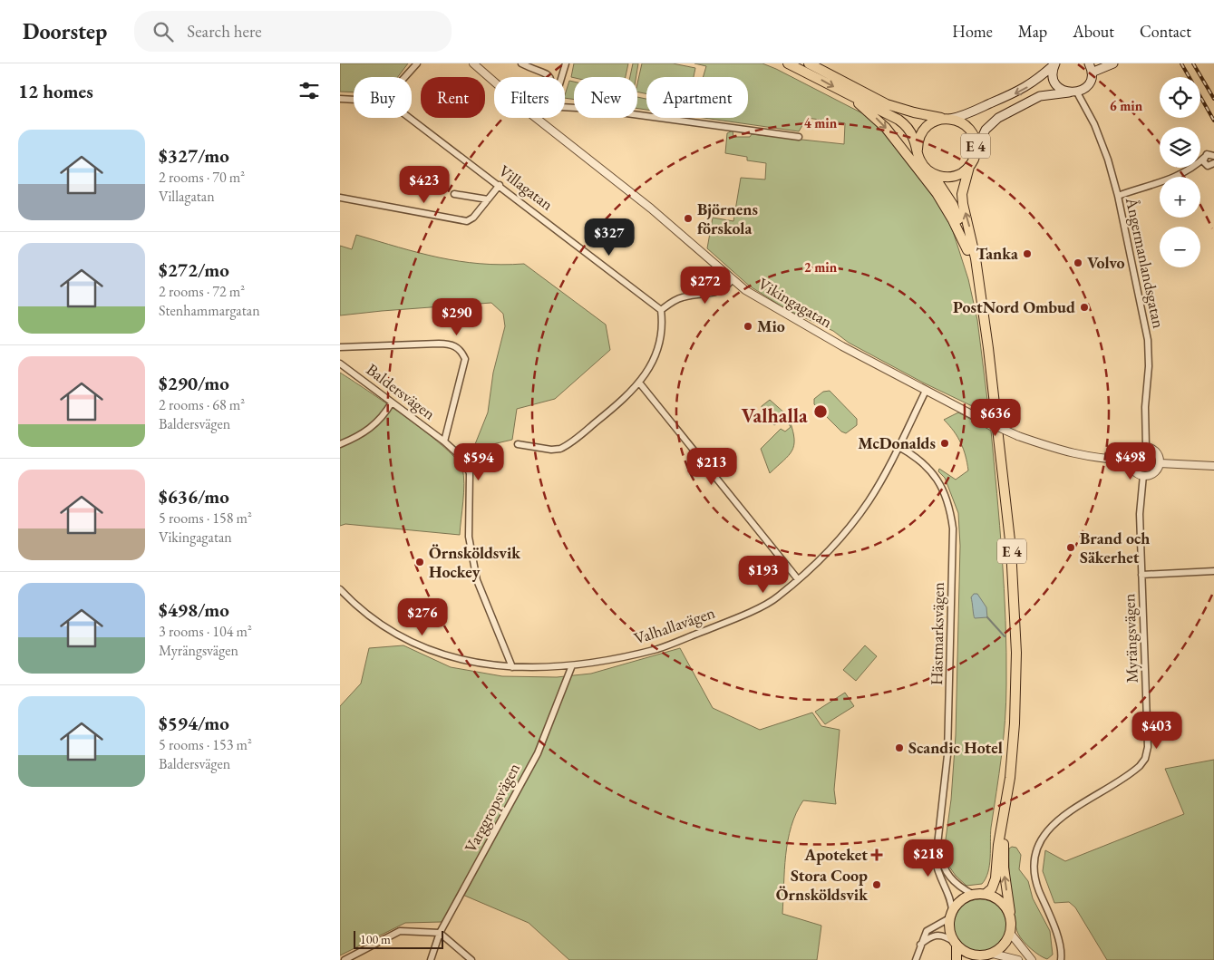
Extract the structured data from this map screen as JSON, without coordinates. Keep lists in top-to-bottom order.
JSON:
{
  "streets": {
    "highway": ["E 4"],
    "street": [
      "Villagatan",
      "Ångermanlandsgatan",
      "Vikingagatan",
      "Baldersvägen",
      "Valhallavägen",
      "Hästmarksvägen",
      "Myrängsvägen",
      "Varggropsvägen"
    ]
  },
  "crossings": [
    ["E 4", "Hästmarksvägen"],
    ["Ångermanlandsgatan", "Vikingagatan"],
    ["Ångermanlandsgatan", "Myrängsvägen"],
    ["Vikingagatan", "Valhallavägen"],
    ["Vikingagatan", "Myrängsvägen"],
    ["Baldersvägen", "Valhallavägen"],
    ["Valhallavägen", "Hästmarksvägen"],
    ["Valhallavägen", "Varggropsvägen"]
  ],
  "districts": ["Valhalla"],
  "places": {
    "other": [
      "Björnens förskola",
      "Tanka",
      "Volvo",
      "PostNord Ombud",
      "Mio",
      "McDonalds",
      "Brand och Säkerhet",
      "Örnsköldsvik Hockey",
      "Scandic Hotel",
      "Stora Coop Örnsköldsvik"
    ],
    "health": ["Apoteket"]
  },
  "scale_bar": "100 m",
  "page": {
    "header": "Doorstep",
    "search": "Search here",
    "nav": [
      "Home",
      "Map",
      "About",
      "Contact"
    ],
    "heading": "12 homes",
    "map_buttons": ["+", "−"],
    "chip": [
      "Buy",
      "Rent",
      "Filters",
      "New",
      "Apartment"
    ],
    "list": [
      {
        "name": "$327/mo",
        "note": "2 rooms · 70 m² · Villagatan"
      },
      {
        "name": "$272/mo",
        "note": "2 rooms · 72 m² · Stenhammargatan"
      },
      {
        "name": "$290/mo",
        "note": "2 rooms · 68 m² · Baldersvägen"
      },
      {
        "name": "$636/mo",
        "note": "5 rooms · 158 m² · Vikingagatan"
      },
      {
        "name": "$498/mo",
        "note": "3 rooms · 104 m² · Myrängsvägen"
      },
      {
        "name": "$594/mo",
        "note": "5 rooms · 153 m² · Baldersvägen"
      }
    ],
    "price": [
      "$423",
      "$327",
      "$272",
      "$290",
      "$636",
      "$498",
      "$594",
      "$213",
      "$193",
      "$276",
      "$403",
      "$218"
    ],
    "scale": "100 m"
  },
  "rings": ["6 min", "4 min", "2 min"]
}
